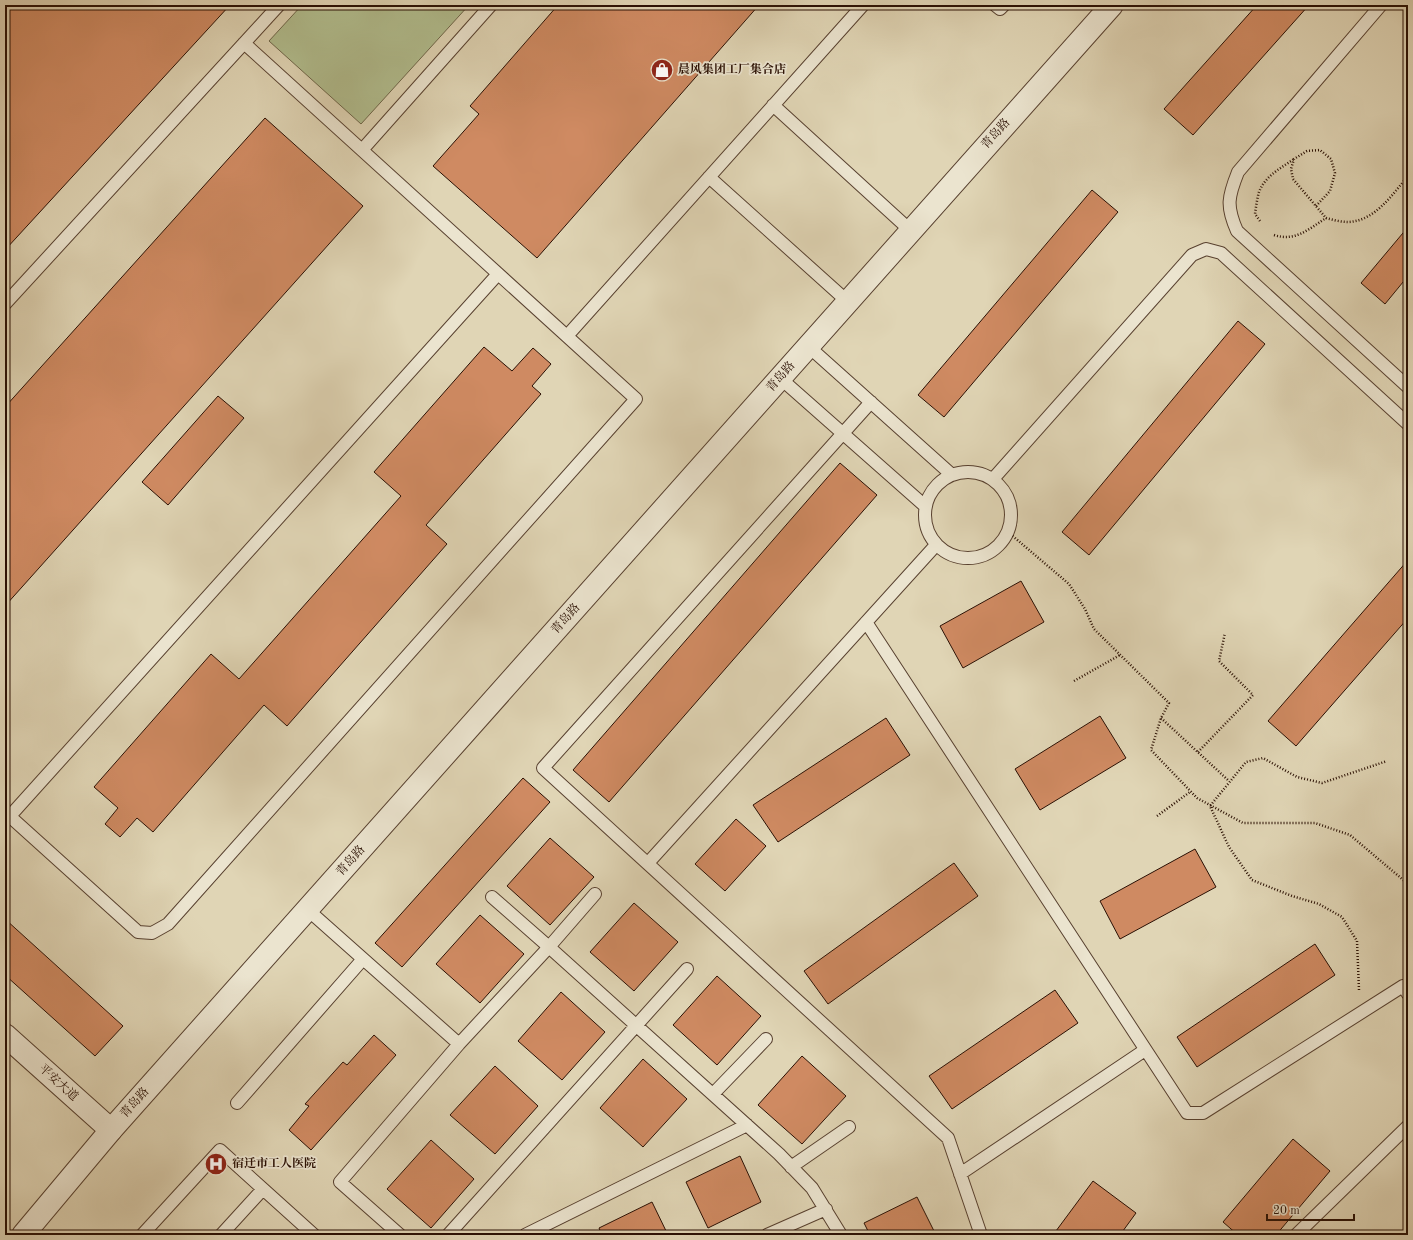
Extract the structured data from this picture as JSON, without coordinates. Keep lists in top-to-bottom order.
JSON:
{
  "streets": {
    "street": ["青岛路", "平安大道"]
  },
  "crossings": [
    ["青岛路", "平安大道"]
  ],
  "places": {
    "shop": ["晨风集团工厂集合店"],
    "hospital": ["宿迁市工人医院"]
  },
  "scale_bar": "20 m"
}
